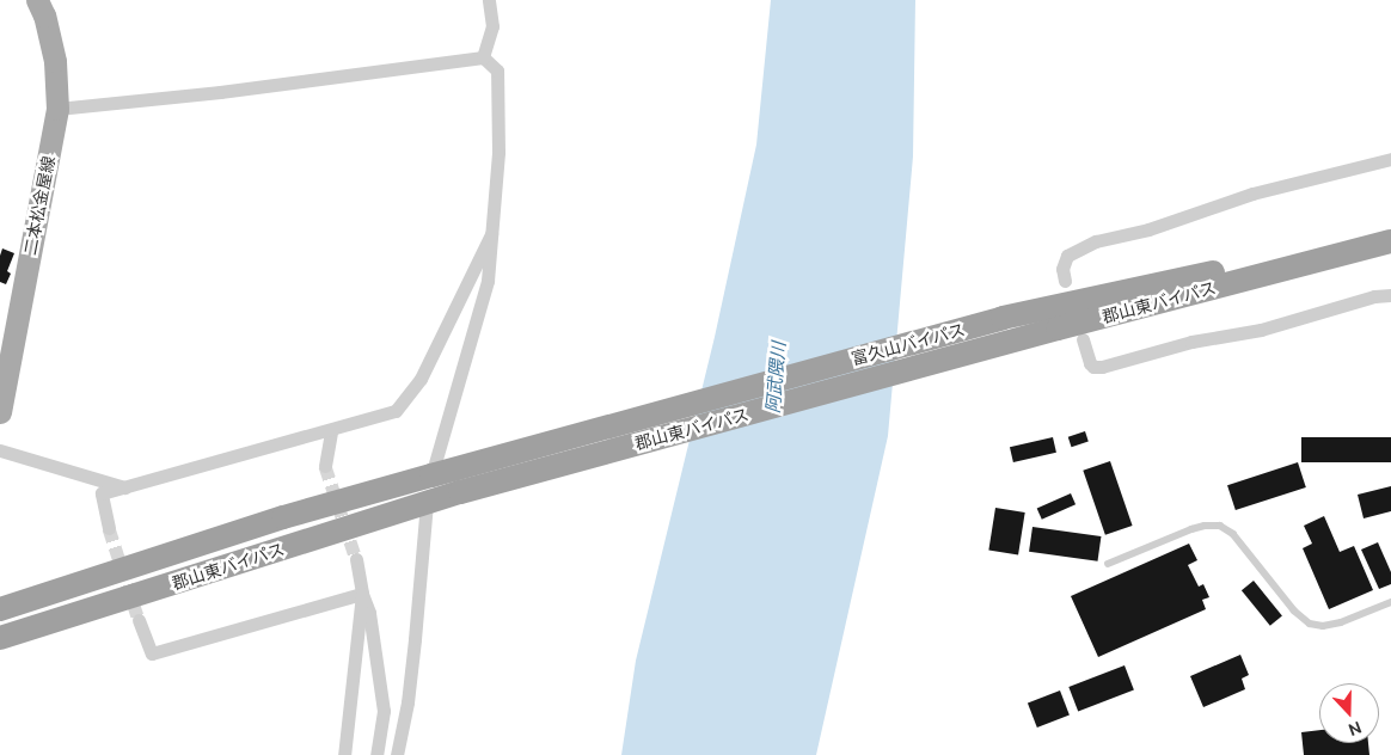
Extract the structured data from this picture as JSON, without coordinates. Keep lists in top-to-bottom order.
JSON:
{
  "streets": {
    "highway": ["郡山東バイパス", "富久山バイパス"],
    "main road": ["二本松金屋線"]
  },
  "crossings": [
    ["郡山東バイパス", "富久山バイパス"]
  ],
  "water": ["阿武隈川"],
  "north": "bottom"
}
